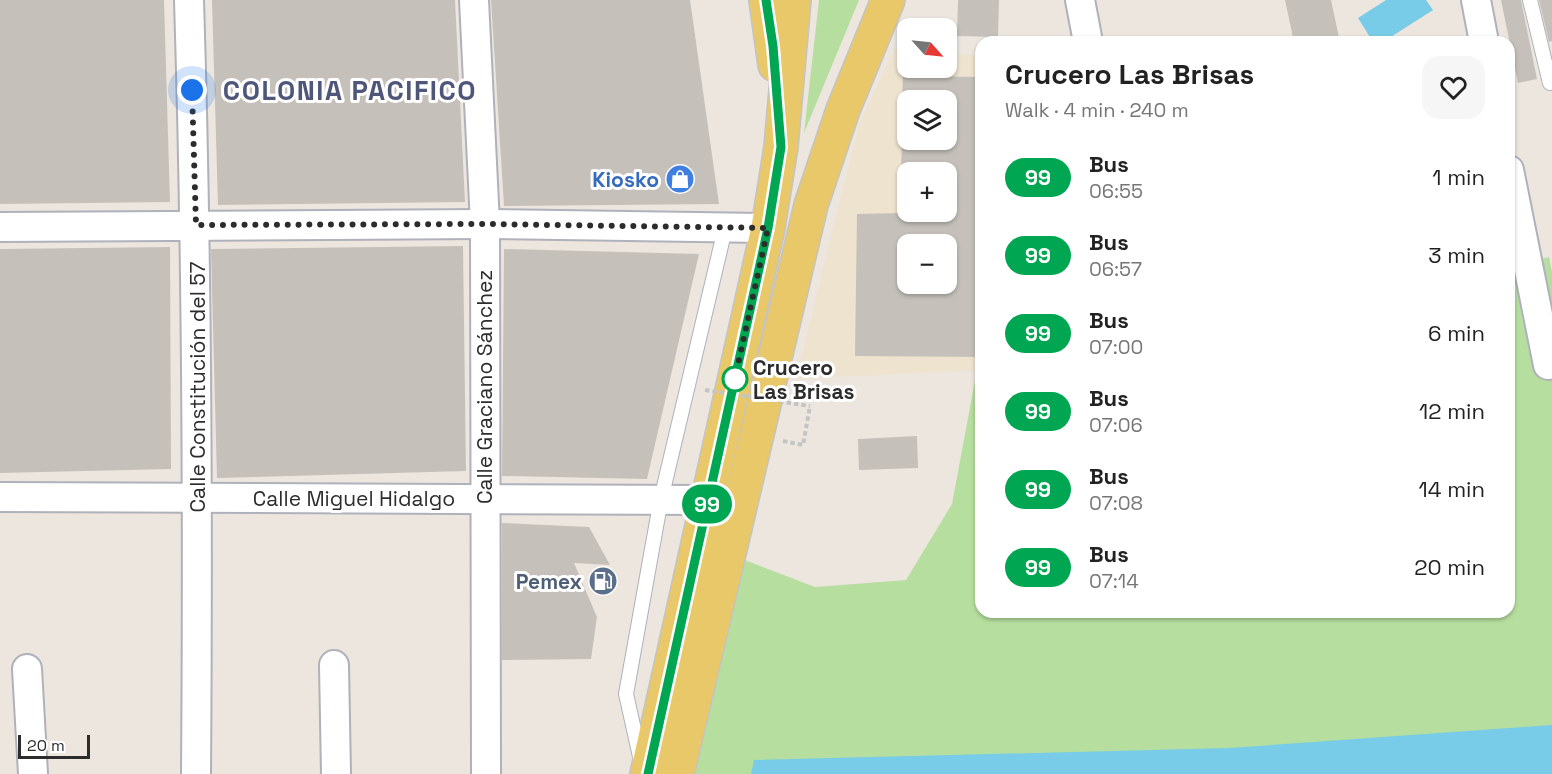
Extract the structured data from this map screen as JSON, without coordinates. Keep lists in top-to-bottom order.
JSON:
{
  "streets": {
    "street": ["Calle Constitución del 57", "Calle Graciano Sánchez", "Calle Miguel Hidalgo"]
  },
  "crossings": [
    ["Calle Constitución del 57", "Calle Miguel Hidalgo"],
    ["Calle Graciano Sánchez", "Calle Miguel Hidalgo"]
  ],
  "districts": ["COLONIA PACIFICO"],
  "places": {
    "shop": ["Kiosko"],
    "other": ["Crucero Las Brisas"],
    "fuel station": ["Pemex"]
  },
  "lines": ["bus line 99"],
  "scale_bar": "20 m",
  "north": "bottom right",
  "page": {
    "on_map": "99",
    "map_buttons": ["+", "−"],
    "heading": ["Crucero Las Brisas", "Walk · 4 min · 240 m"],
    "list": [
      {
        "mark": "99",
        "name": "Bus",
        "note": "06:55",
        "value": "1 min"
      },
      {
        "mark": "99",
        "name": "Bus",
        "note": "06:57",
        "value": "3 min"
      },
      {
        "mark": "99",
        "name": "Bus",
        "note": "07:00",
        "value": "6 min"
      },
      {
        "mark": "99",
        "name": "Bus",
        "note": "07:06",
        "value": "12 min"
      },
      {
        "mark": "99",
        "name": "Bus",
        "note": "07:08",
        "value": "14 min"
      },
      {
        "mark": "99",
        "name": "Bus",
        "note": "07:14",
        "value": "20 min"
      }
    ],
    "scale": "20 m"
  }
}
